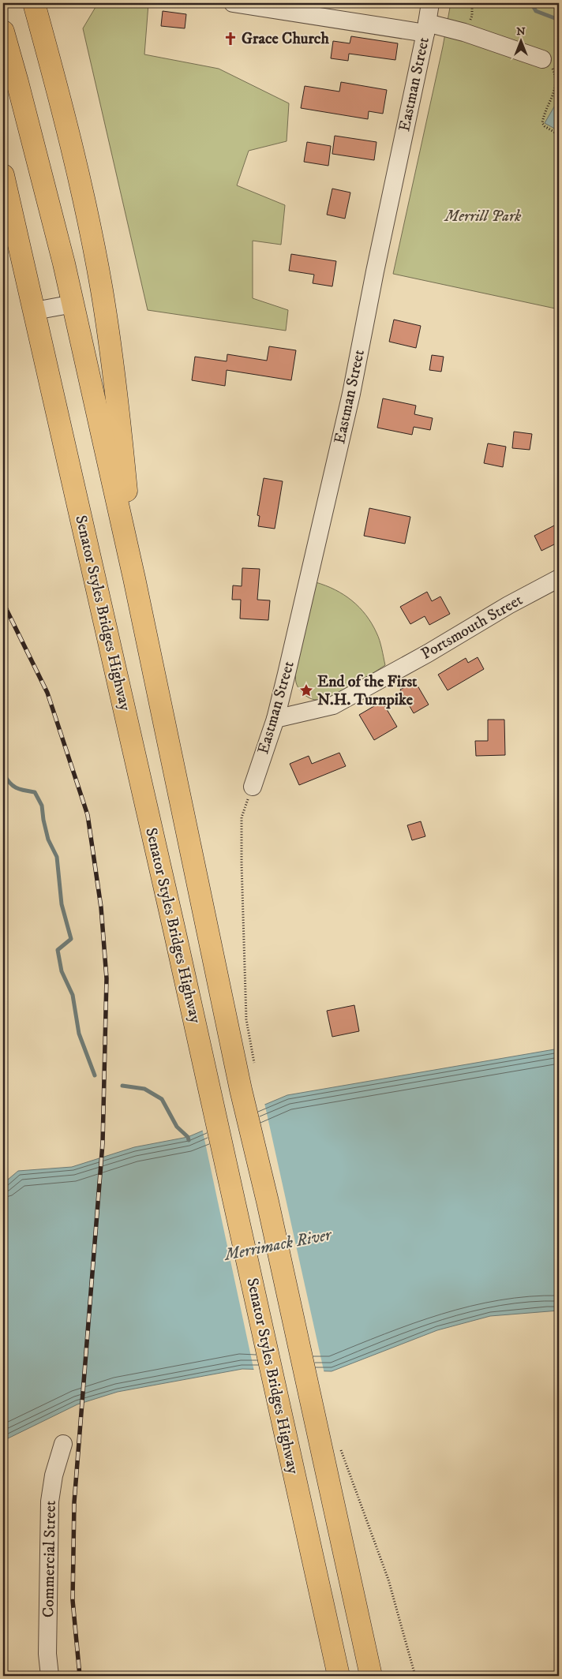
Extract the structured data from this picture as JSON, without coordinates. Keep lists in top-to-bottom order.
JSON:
{
  "streets": {
    "highway": ["Senator Styles Bridges Highway"],
    "street": ["Eastman Street", "Portsmouth Street", "Commercial Street"]
  },
  "crossings": [
    ["Eastman Street", "Portsmouth Street"]
  ],
  "water": ["Merrimack River"],
  "parks": ["Merrill Park"],
  "places": {
    "church": ["Grace Church"],
    "place": ["End of the First N.H. Turnpike"]
  },
  "north": "top"
}
